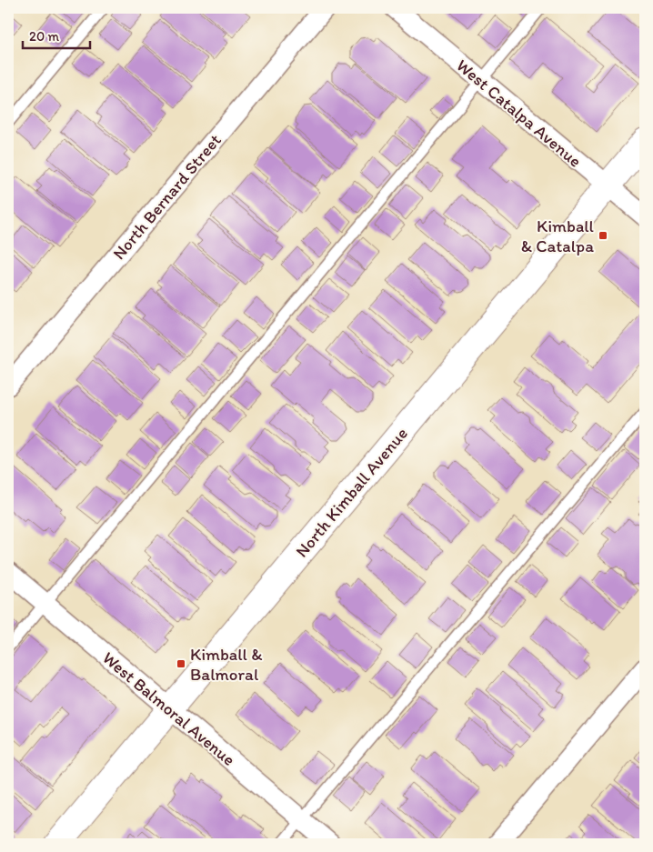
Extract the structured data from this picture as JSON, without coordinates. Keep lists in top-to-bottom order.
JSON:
{
  "streets": {
    "street": [
      "West Catalpa Avenue",
      "North Bernard Street",
      "North Kimball Avenue",
      "West Balmoral Avenue"
    ]
  },
  "crossings": [
    ["West Catalpa Avenue", "North Kimball Avenue"],
    ["North Kimball Avenue", "West Balmoral Avenue"]
  ],
  "places": {
    "transit": ["Kimball & Catalpa", "Kimball & Balmoral"]
  },
  "scale_bar": "20 m"
}
